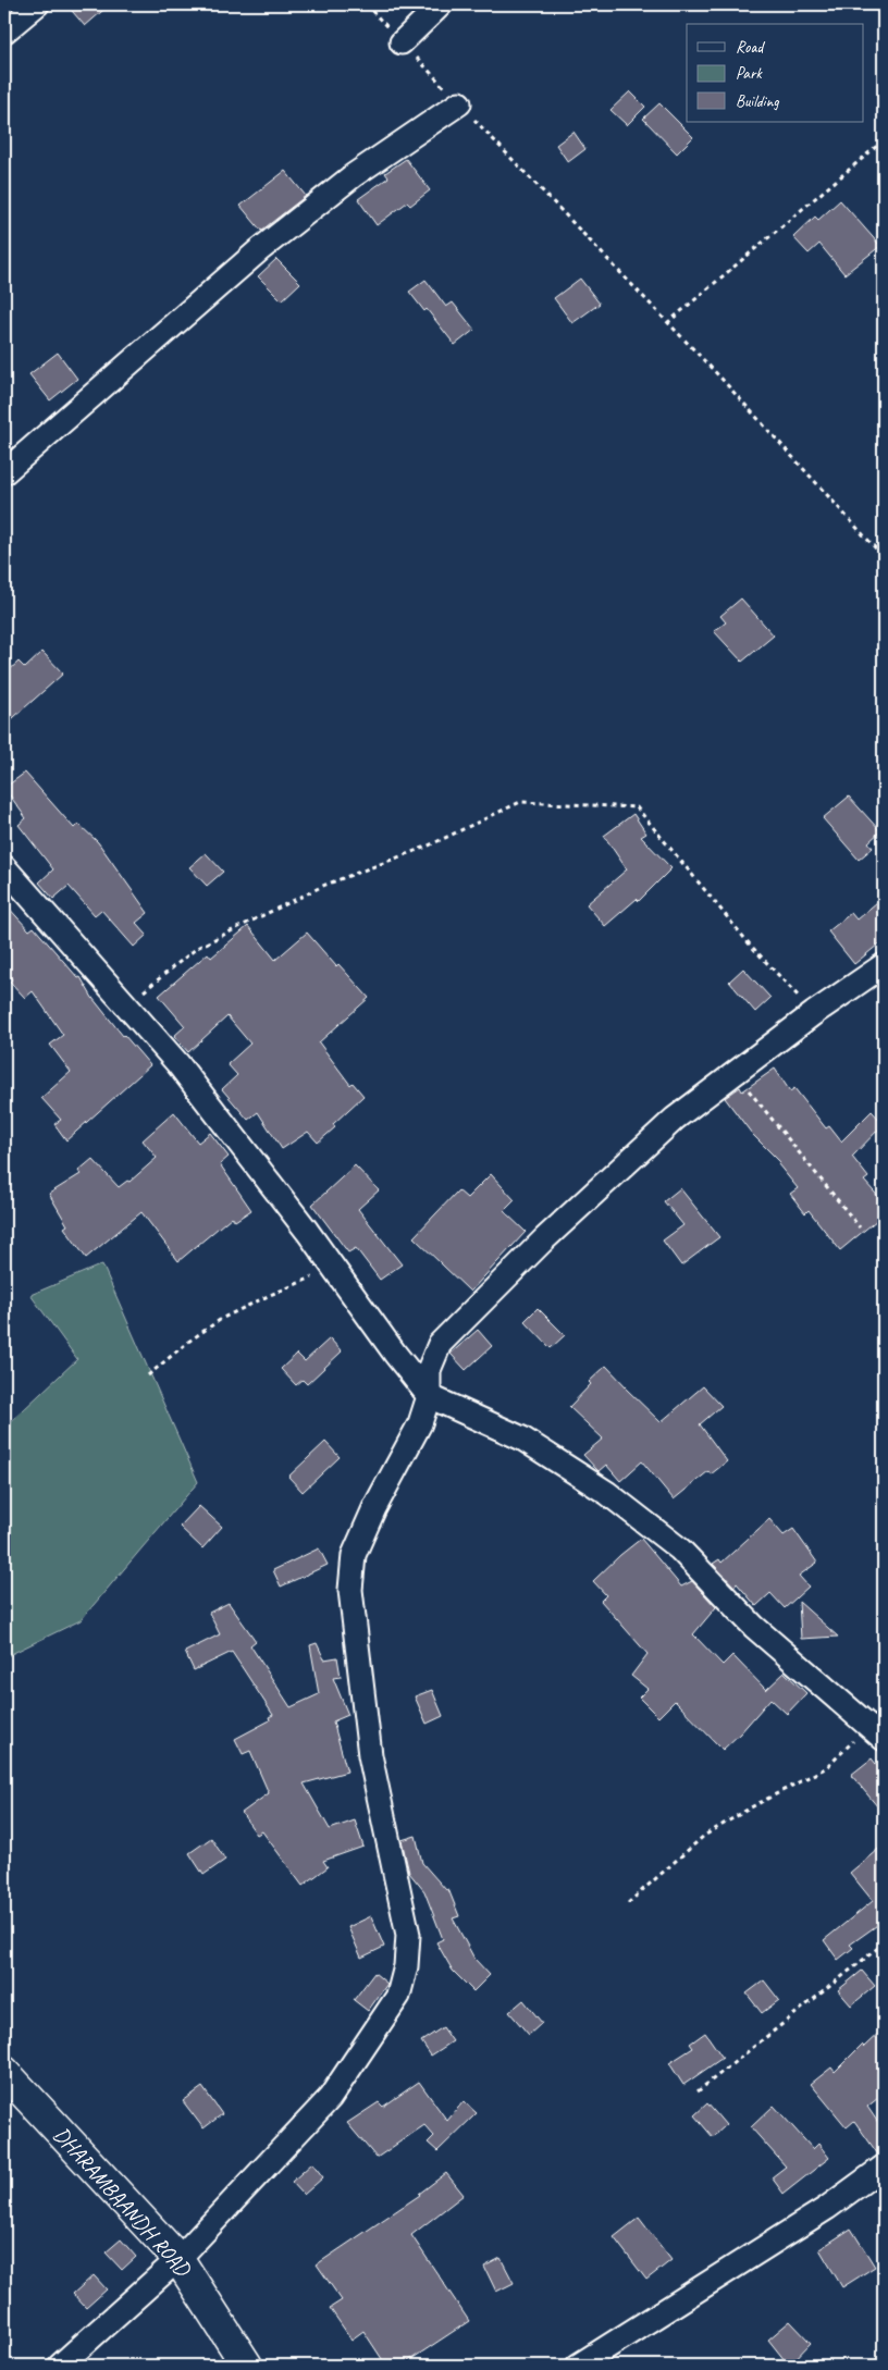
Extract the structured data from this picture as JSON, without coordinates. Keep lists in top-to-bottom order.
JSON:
{
  "streets": {
    "main road": ["DHARAMBAANDH ROAD"]
  },
  "legend": ["Road", "Park", "Building"]
}
